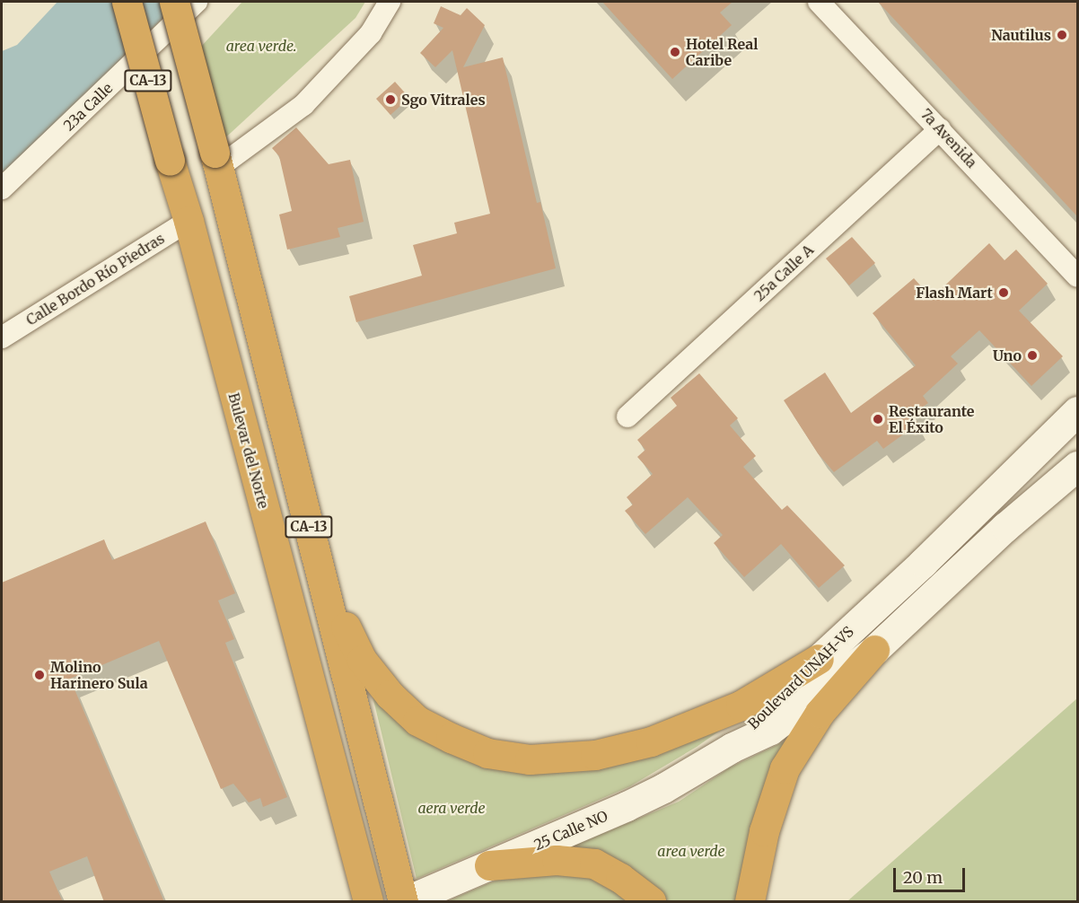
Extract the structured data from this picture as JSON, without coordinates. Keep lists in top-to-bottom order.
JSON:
{
  "streets": {
    "highway": ["CA-13", "Bulevar del Norte"],
    "main road": ["Boulevard UNAH-VS", "25 Calle NO"],
    "street": [
      "23a Calle",
      "7a Avenida",
      "25a Calle A",
      "Calle Bordo Río Piedras"
    ]
  },
  "crossings": [
    ["CA-13", "25 Calle NO"],
    ["7a Avenida", "25a Calle A"],
    ["Calle Bordo Río Piedras", "Bulevar del Norte"],
    ["Boulevard UNAH-VS", "25 Calle NO"]
  ],
  "parks": ["area verde.", "aera verde", "area verde"],
  "places": [
    "Nautilus",
    "Hotel Real Caribe",
    "Sgo Vitrales",
    "Flash Mart",
    "Uno",
    "Restaurante El Éxito",
    "Molino Harinero Sula"
  ],
  "scale_bar": "20 m"
}
